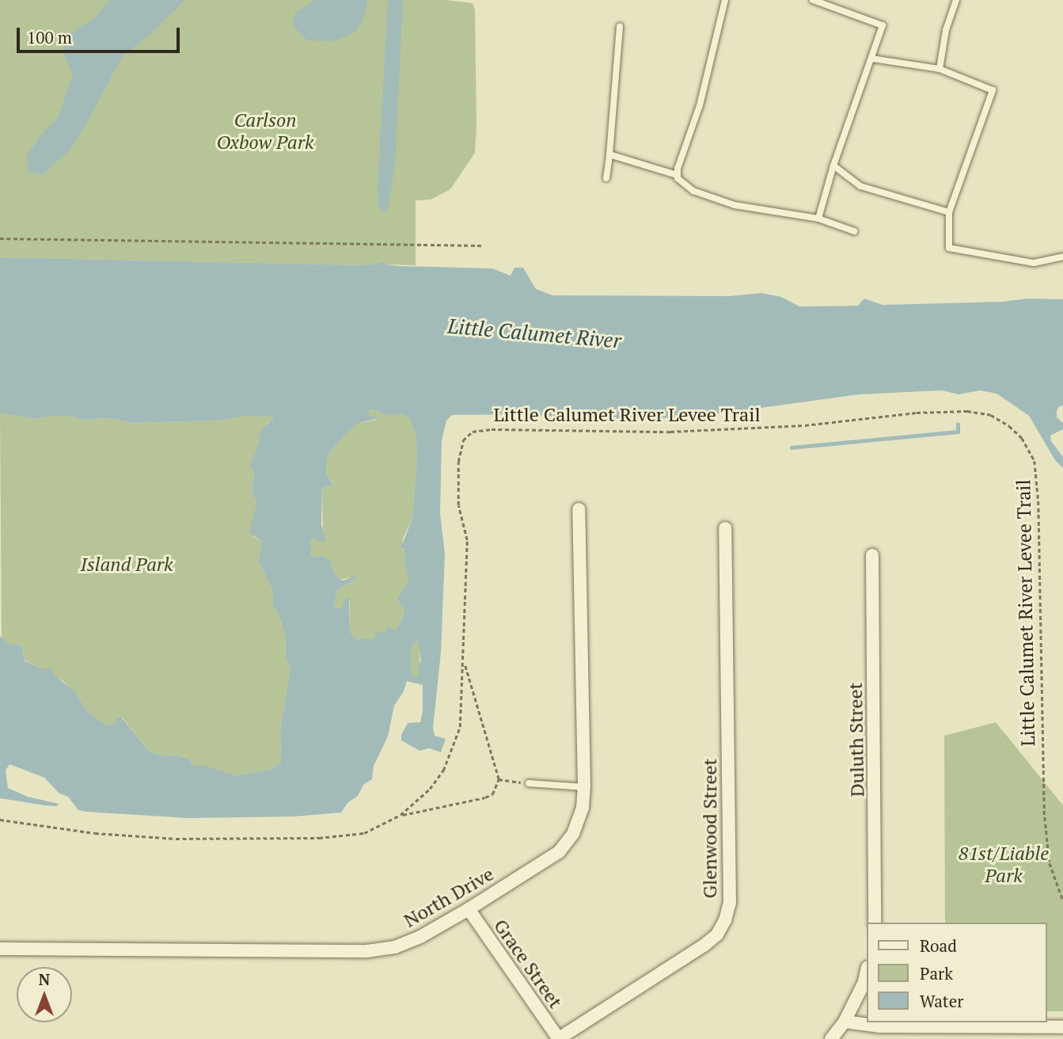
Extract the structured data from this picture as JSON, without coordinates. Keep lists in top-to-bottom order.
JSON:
{
  "streets": {
    "street": [
      "Duluth Street",
      "Glenwood Street",
      "North Drive",
      "Grace Street"
    ],
    "path": ["Little Calumet River Levee Trail"]
  },
  "crossings": [
    ["Glenwood Street", "Grace Street"],
    ["North Drive", "Grace Street"]
  ],
  "water": ["Little Calumet River"],
  "parks": ["Carlson Oxbow Park", "Island Park", "81st/Liable Park"],
  "legend": ["Road", "Park", "Water"],
  "scale_bar": "100 m",
  "north": "top"
}
